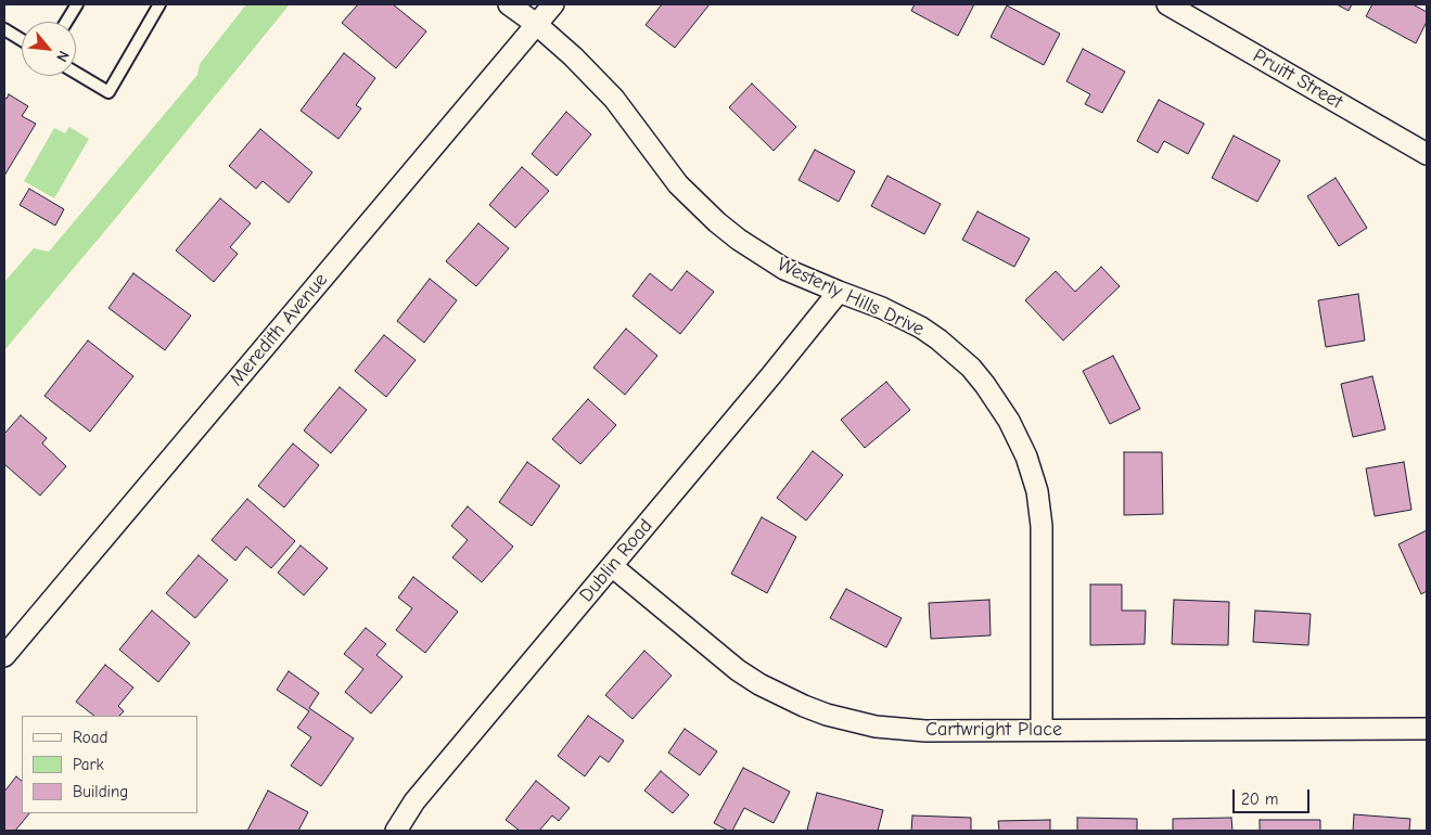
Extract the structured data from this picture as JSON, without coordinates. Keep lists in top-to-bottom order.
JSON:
{
  "streets": {
    "street": [
      "Pruitt Street",
      "Westerly Hills Drive",
      "Meredith Avenue",
      "Dublin Road",
      "Cartwright Place"
    ]
  },
  "crossings": [
    ["Westerly Hills Drive", "Meredith Avenue"],
    ["Westerly Hills Drive", "Dublin Road"],
    ["Westerly Hills Drive", "Cartwright Place"],
    ["Dublin Road", "Cartwright Place"]
  ],
  "legend": ["Road", "Park", "Building"],
  "scale_bar": "20 m",
  "north": "bottom right"
}
